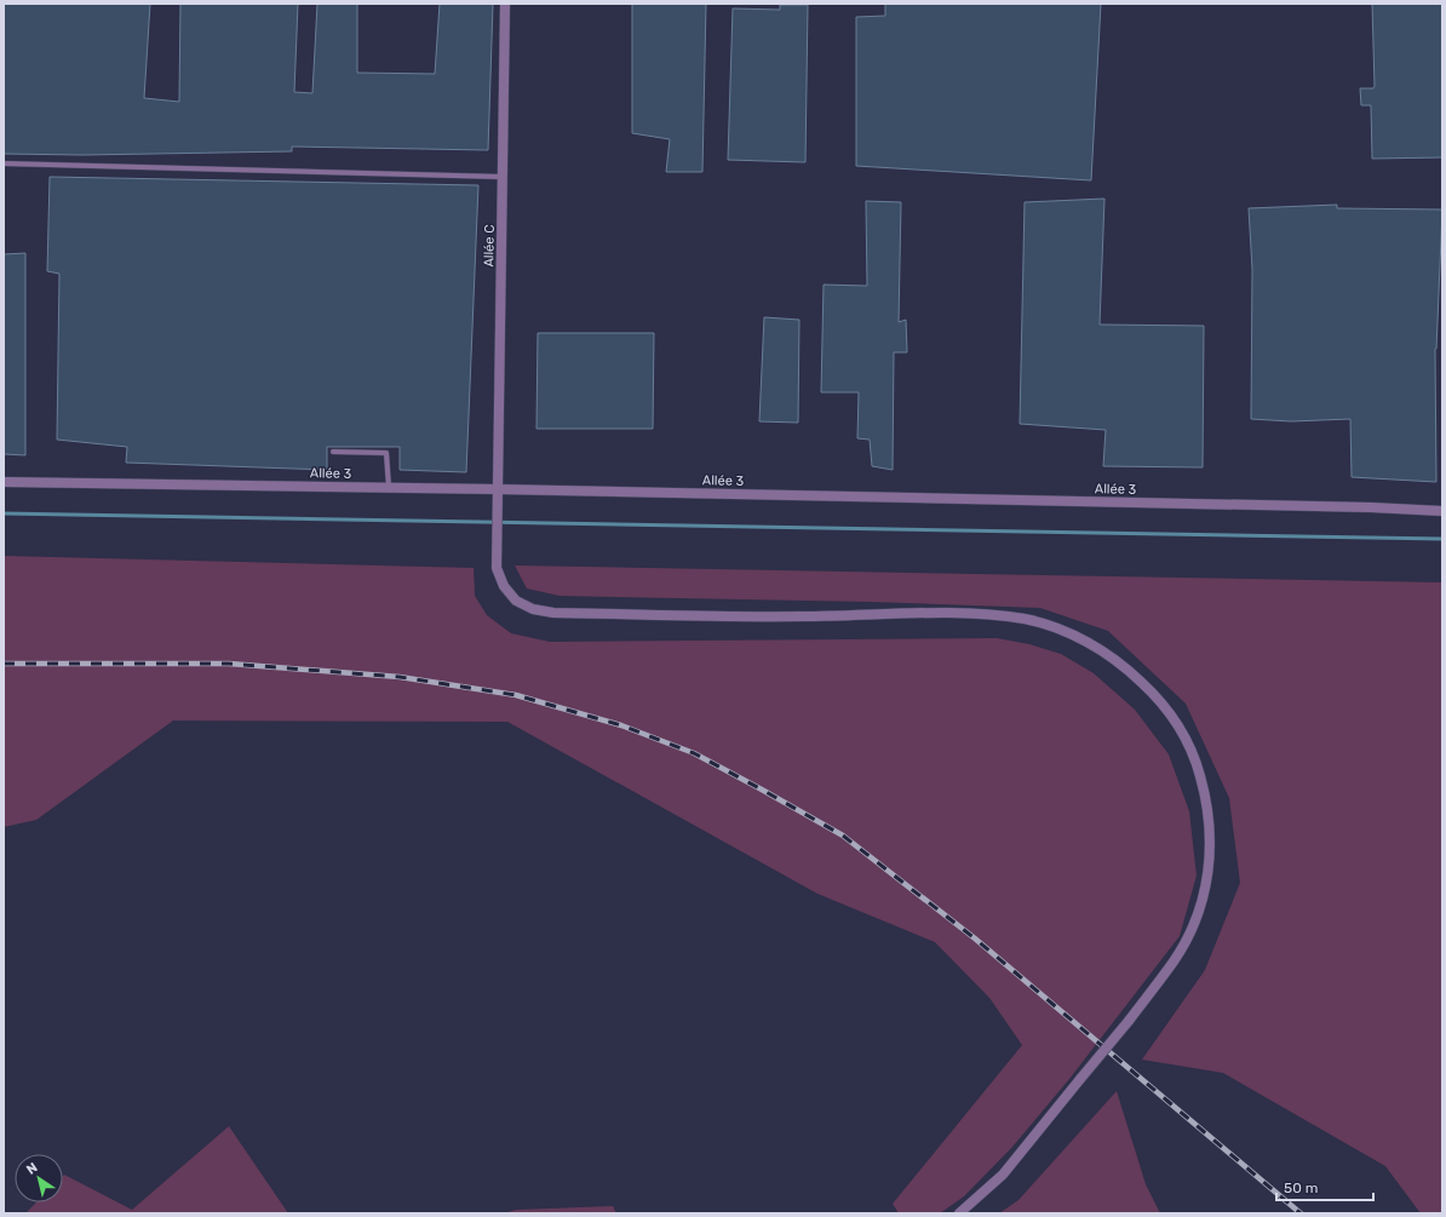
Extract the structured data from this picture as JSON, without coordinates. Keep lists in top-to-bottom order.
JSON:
{
  "streets": {
    "street": ["Allée C", "Allée 3"]
  },
  "crossings": [
    ["Allée C", "Allée 3"]
  ],
  "scale_bar": "50 m",
  "north": "top left"
}
